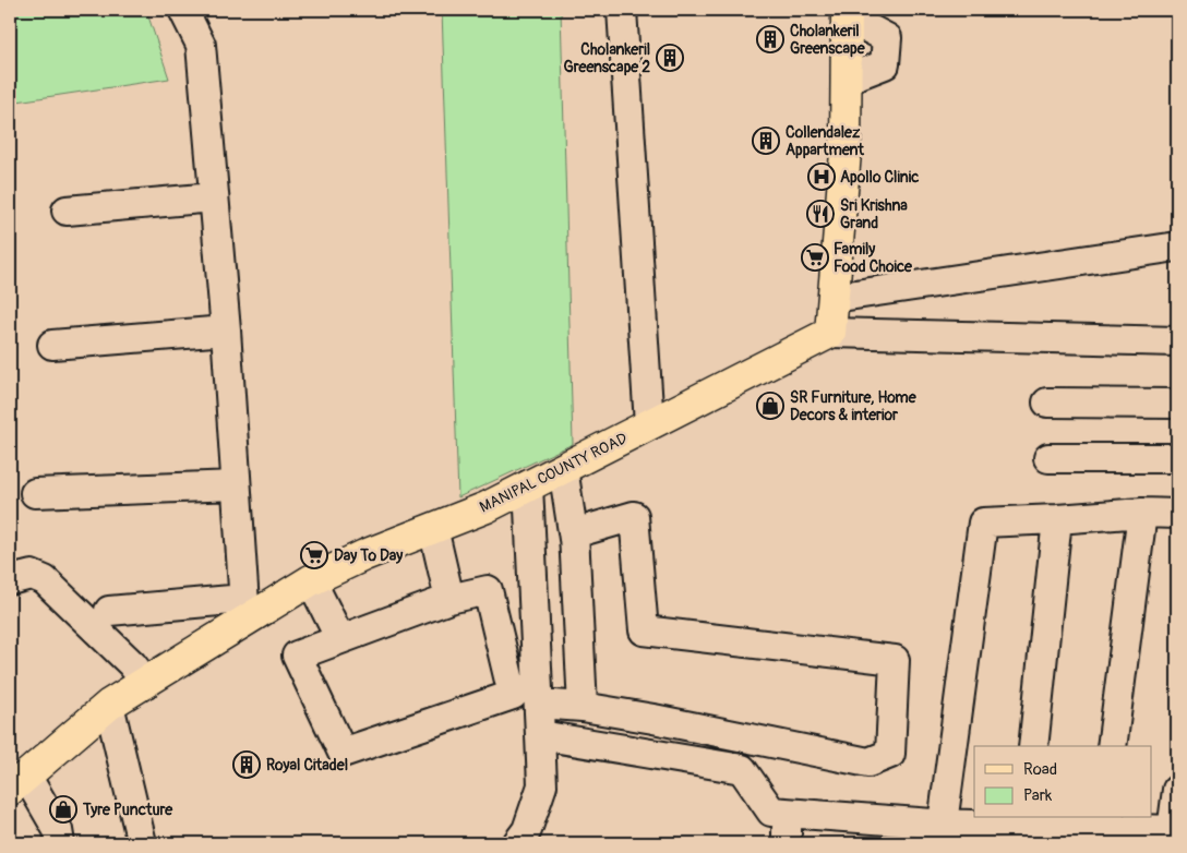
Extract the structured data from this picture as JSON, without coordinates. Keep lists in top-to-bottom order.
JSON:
{
  "streets": {
    "main road": ["MANIPAL COUNTY ROAD"]
  },
  "places": {
    "building": [
      "Cholankeril Greenscape",
      "Cholankeril Greenscape 2",
      "Collendalez Appartment",
      "Royal Citadel"
    ],
    "hospital": ["Apollo Clinic"],
    "restaurant": ["Sri Krishna Grand"],
    "supermarket": ["Family Food Choice", "Day To Day"],
    "shop": ["SR Furniture, Home Decors & interior", "Tyre Puncture"]
  },
  "legend": ["Road", "Park"]
}
